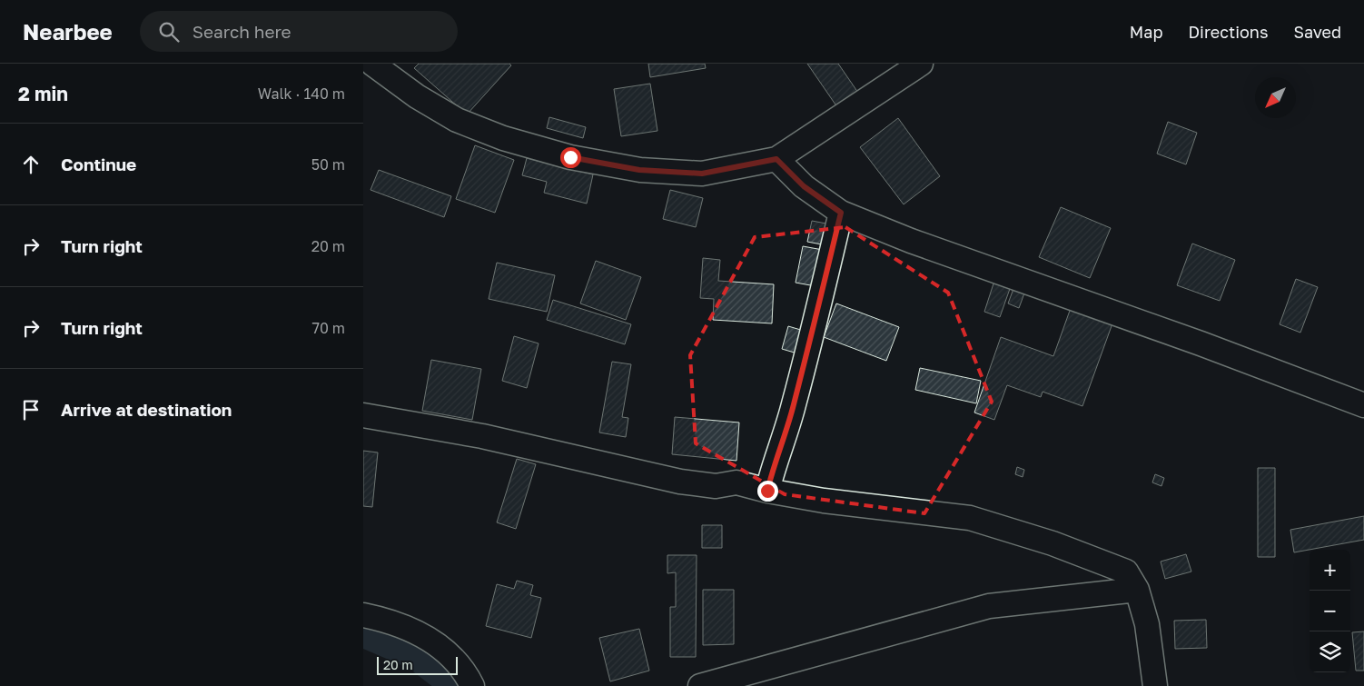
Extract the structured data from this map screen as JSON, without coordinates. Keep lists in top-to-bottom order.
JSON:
{
  "scale_bar": "20 m",
  "north": "bottom left",
  "page": {
    "header": "Nearbee",
    "search": "Search here",
    "nav": ["Map", "Directions", "Saved"],
    "heading": ["2 min", "Walk · 140 m"],
    "list": [
      ["Continue", "50 m"],
      ["Turn right", "20 m"],
      ["Turn right", "70 m"],
      "Arrive at destination"
    ],
    "map_buttons": ["+", "−"],
    "scale": "20 m"
  }
}
